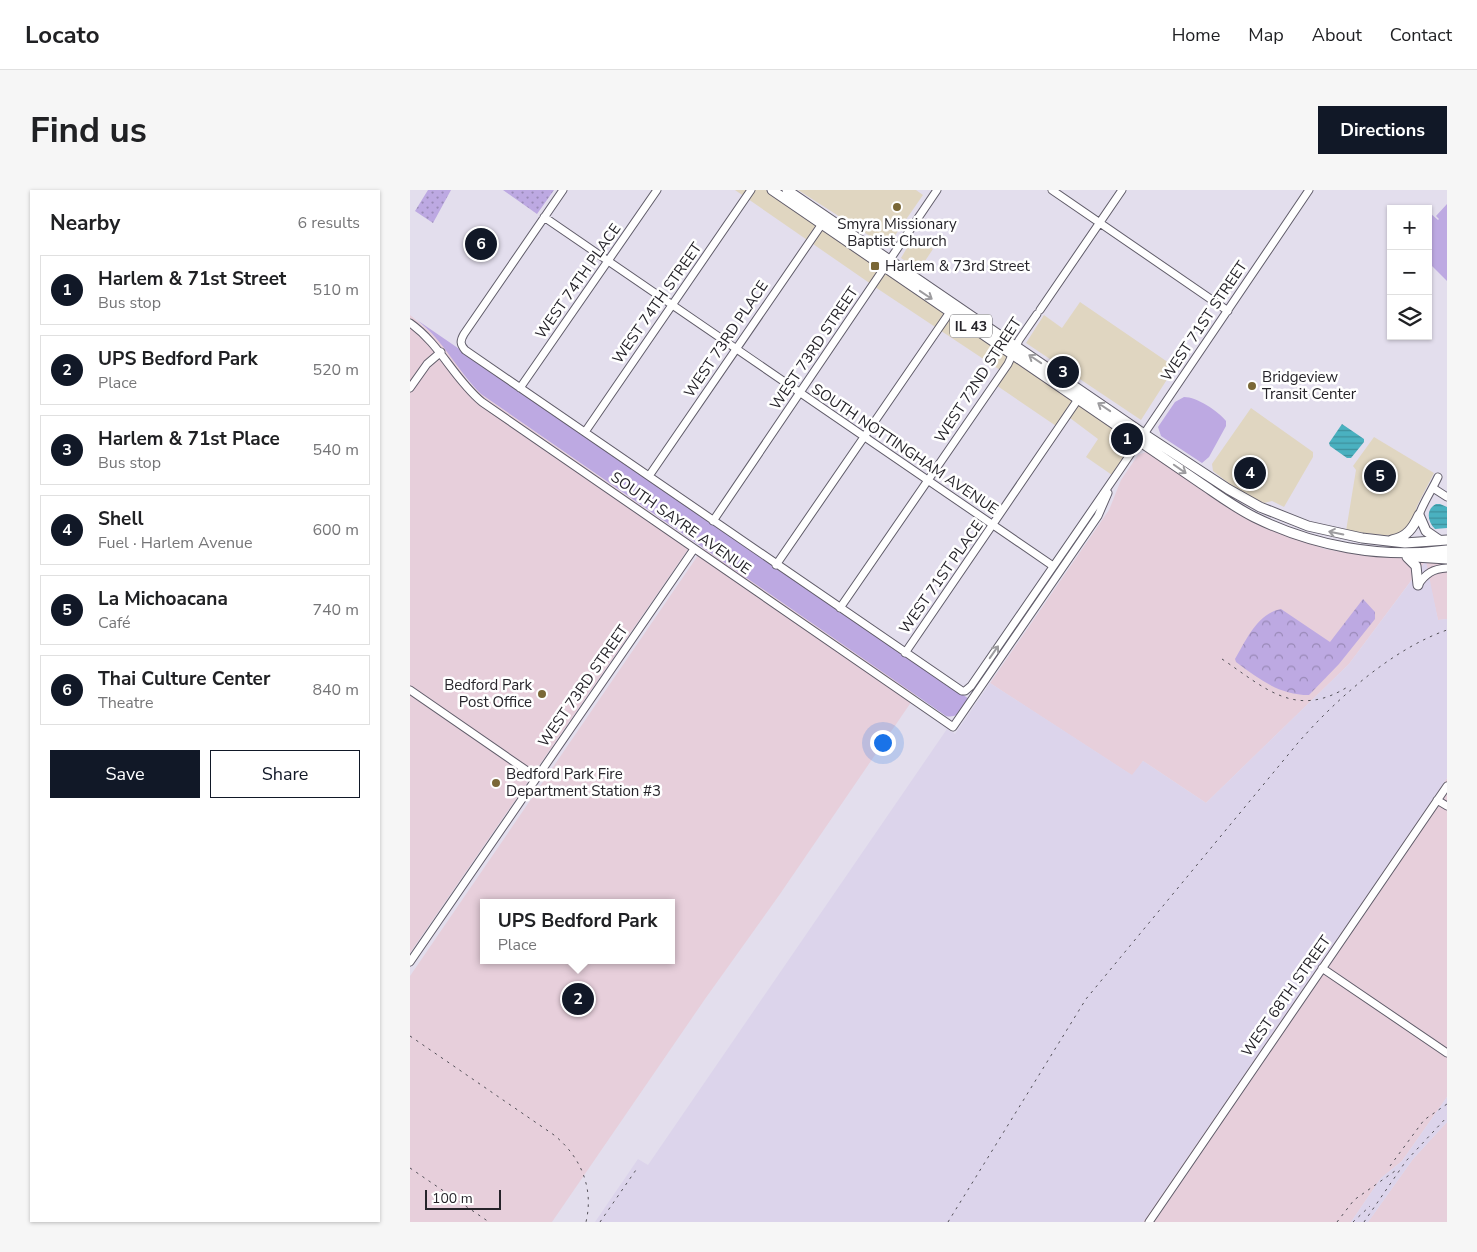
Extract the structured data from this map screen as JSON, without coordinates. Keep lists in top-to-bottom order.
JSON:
{
  "streets": {
    "main road": ["IL 43"],
    "street": [
      "WEST 74TH PLACE",
      "WEST 74TH STREET",
      "WEST 71ST STREET",
      "WEST 73RD PLACE",
      "WEST 73RD STREET",
      "WEST 72ND STREET",
      "SOUTH NOTTINGHAM AVENUE",
      "SOUTH SAYRE AVENUE",
      "WEST 71ST PLACE",
      "WEST 68TH STREET"
    ]
  },
  "crossings": [
    ["WEST 74TH PLACE", "SOUTH NOTTINGHAM AVENUE"],
    ["WEST 74TH PLACE", "SOUTH SAYRE AVENUE"],
    ["WEST 74TH STREET", "SOUTH NOTTINGHAM AVENUE"],
    ["WEST 74TH STREET", "SOUTH SAYRE AVENUE"],
    ["WEST 71ST STREET", "IL 43"],
    ["WEST 71ST STREET", "SOUTH NOTTINGHAM AVENUE"],
    ["WEST 71ST STREET", "SOUTH SAYRE AVENUE"],
    ["IL 43", "WEST 73RD PLACE"],
    ["IL 43", "WEST 73RD STREET"],
    ["IL 43", "WEST 72ND STREET"],
    ["IL 43", "WEST 71ST PLACE"],
    ["WEST 73RD PLACE", "SOUTH NOTTINGHAM AVENUE"],
    ["WEST 73RD PLACE", "SOUTH SAYRE AVENUE"],
    ["WEST 73RD STREET", "SOUTH NOTTINGHAM AVENUE"],
    ["WEST 73RD STREET", "SOUTH SAYRE AVENUE"],
    ["WEST 72ND STREET", "SOUTH NOTTINGHAM AVENUE"],
    ["WEST 72ND STREET", "SOUTH SAYRE AVENUE"],
    ["SOUTH NOTTINGHAM AVENUE", "SOUTH SAYRE AVENUE"],
    ["SOUTH NOTTINGHAM AVENUE", "WEST 71ST PLACE"],
    ["SOUTH SAYRE AVENUE", "WEST 71ST PLACE"]
  ],
  "places": {
    "other": [
      "Smyra Missionary Baptist Church",
      "Bridgeview Transit Center",
      "Bedford Park Post Office",
      "Bedford Park Fire Department Station #3"
    ],
    "transit": ["Harlem & 73rd Street"]
  },
  "scale_bar": "100 m",
  "page": {
    "header": "Locato",
    "nav": [
      "Home",
      "Map",
      "About",
      "Contact"
    ],
    "buttons": [
      "Directions",
      ["Save", "Share"]
    ],
    "title": "Find us",
    "heading": ["Nearby", "6 results"],
    "map_buttons": ["+", "−"],
    "pins": [
      "6",
      "3",
      "1",
      "4",
      "5",
      "2"
    ],
    "list": [
      {
        "mark": "1",
        "name": "Harlem & 71st Street",
        "note": "Bus stop",
        "value": "510 m"
      },
      {
        "mark": "2",
        "name": "UPS Bedford Park",
        "note": "Place",
        "value": "520 m"
      },
      {
        "mark": "3",
        "name": "Harlem & 71st Place",
        "note": "Bus stop",
        "value": "540 m"
      },
      {
        "mark": "4",
        "name": "Shell",
        "note": "Fuel · Harlem Avenue",
        "value": "600 m"
      },
      {
        "mark": "5",
        "name": "La Michoacana",
        "note": "Café",
        "value": "740 m"
      },
      {
        "mark": "6",
        "name": "Thai Culture Center",
        "note": "Theatre",
        "value": "840 m"
      }
    ],
    "popup": ["UPS Bedford Park", "Place"],
    "scale": "100 m"
  }
}
